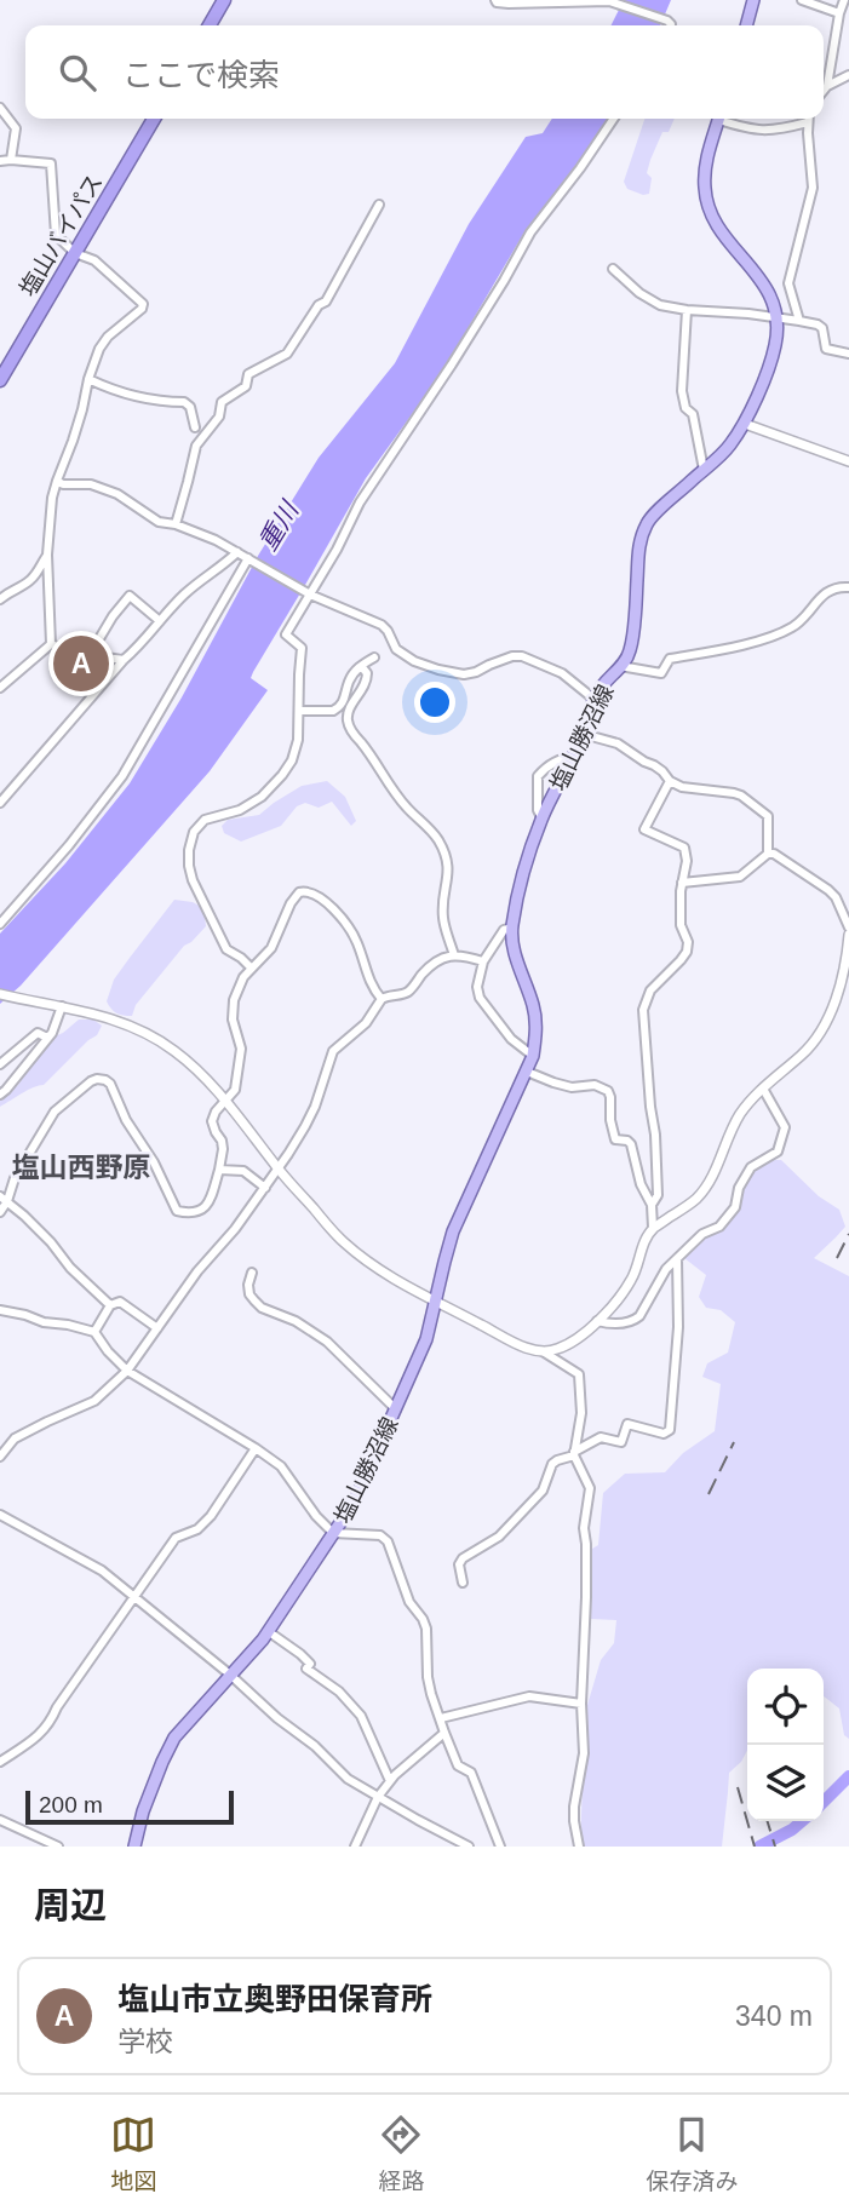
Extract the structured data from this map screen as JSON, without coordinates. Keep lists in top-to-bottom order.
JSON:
{
  "streets": {
    "highway": ["塩山バイパス"],
    "main road": ["塩山勝沼線"]
  },
  "districts": ["塩山西野原"],
  "water": ["重川"],
  "scale_bar": "200 m",
  "page": {
    "search": "ここで検索",
    "pins": "A",
    "scale": "200 m",
    "heading": "周辺",
    "list": [
      {
        "mark": "A",
        "name": "塩山市立奥野田保育所",
        "note": "学校",
        "value": "340 m"
      }
    ],
    "nav": ["地図", "経路", "保存済み"]
  }
}
